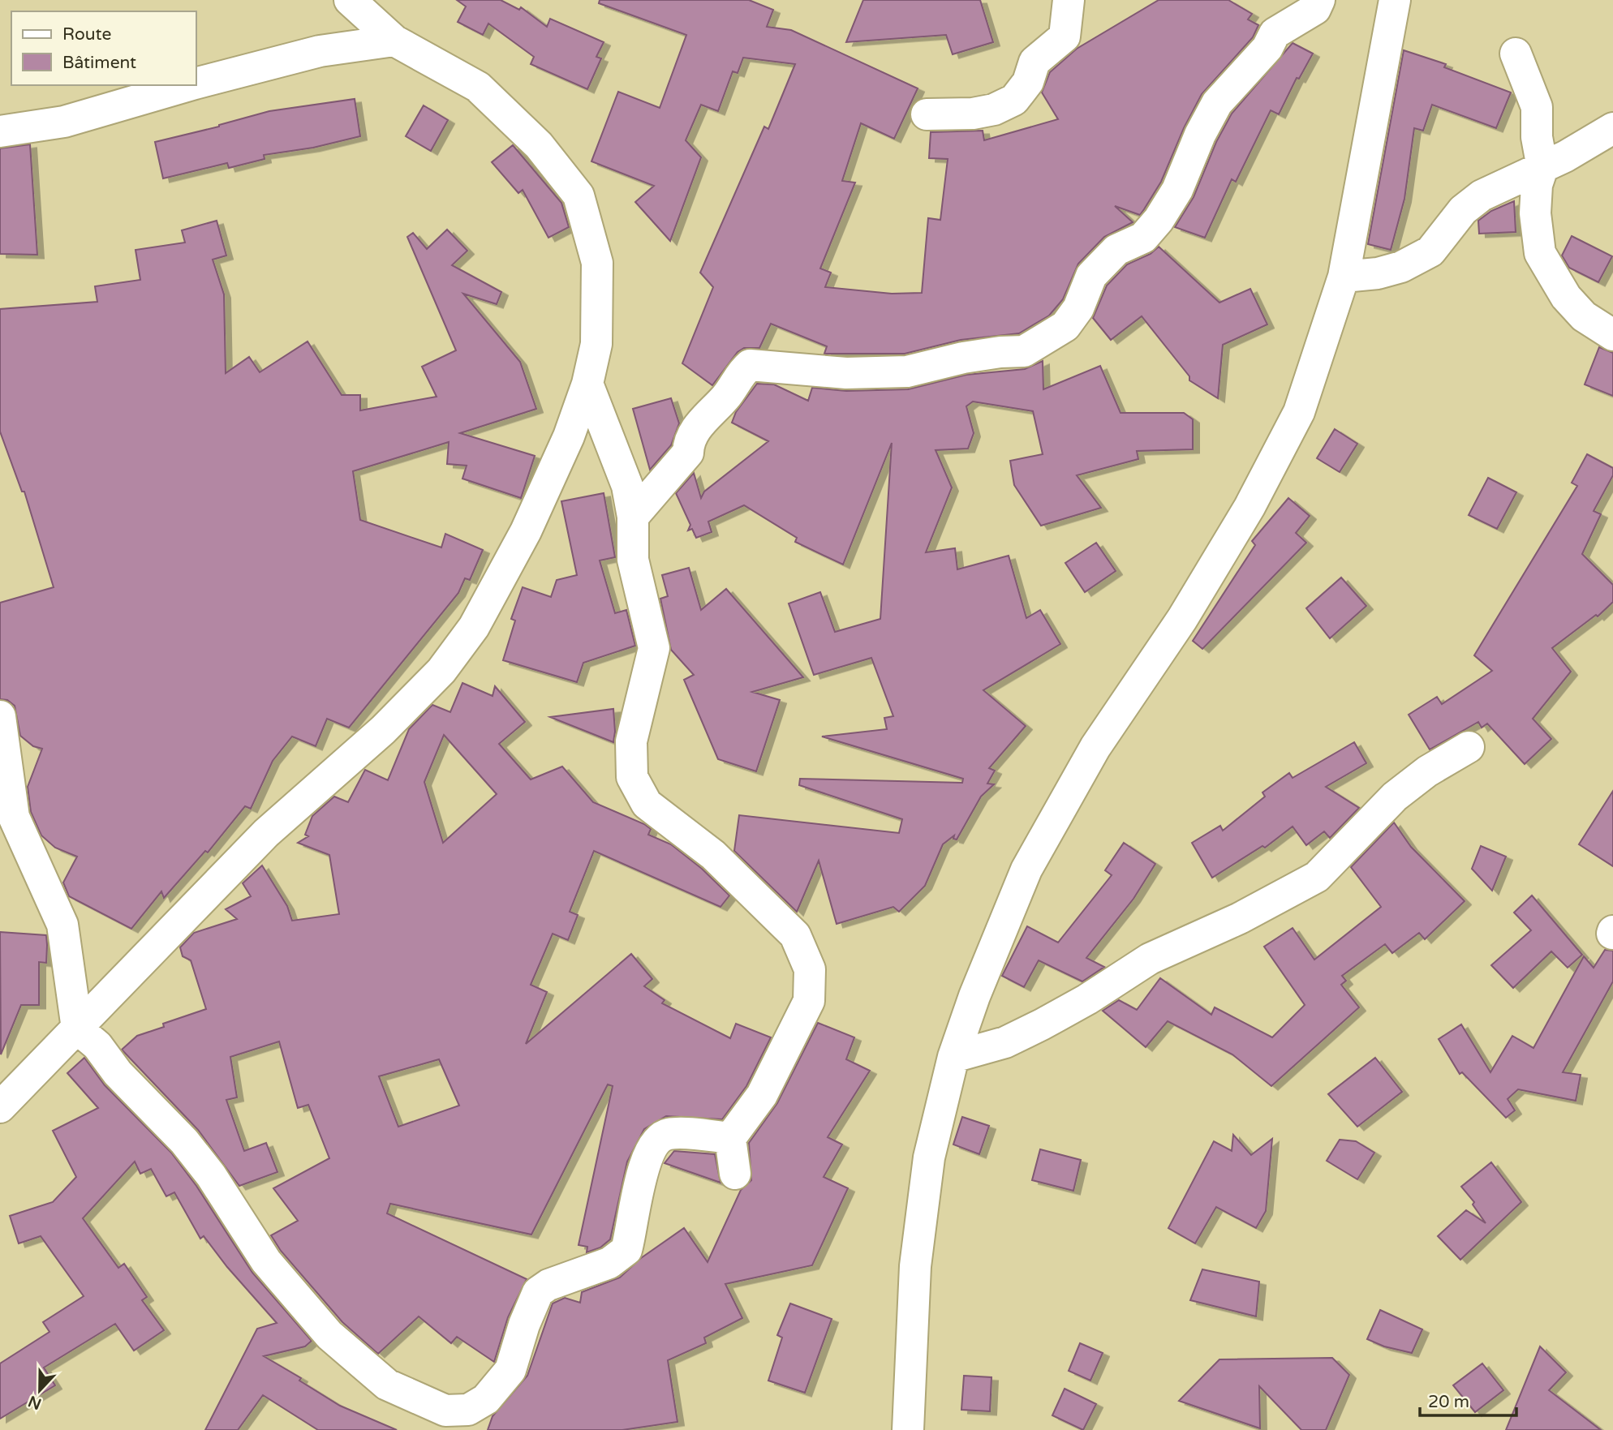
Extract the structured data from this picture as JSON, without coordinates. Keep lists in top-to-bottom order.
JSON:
{
  "legend": ["Route", "Bâtiment"],
  "scale_bar": "20 m",
  "north": "bottom"
}
